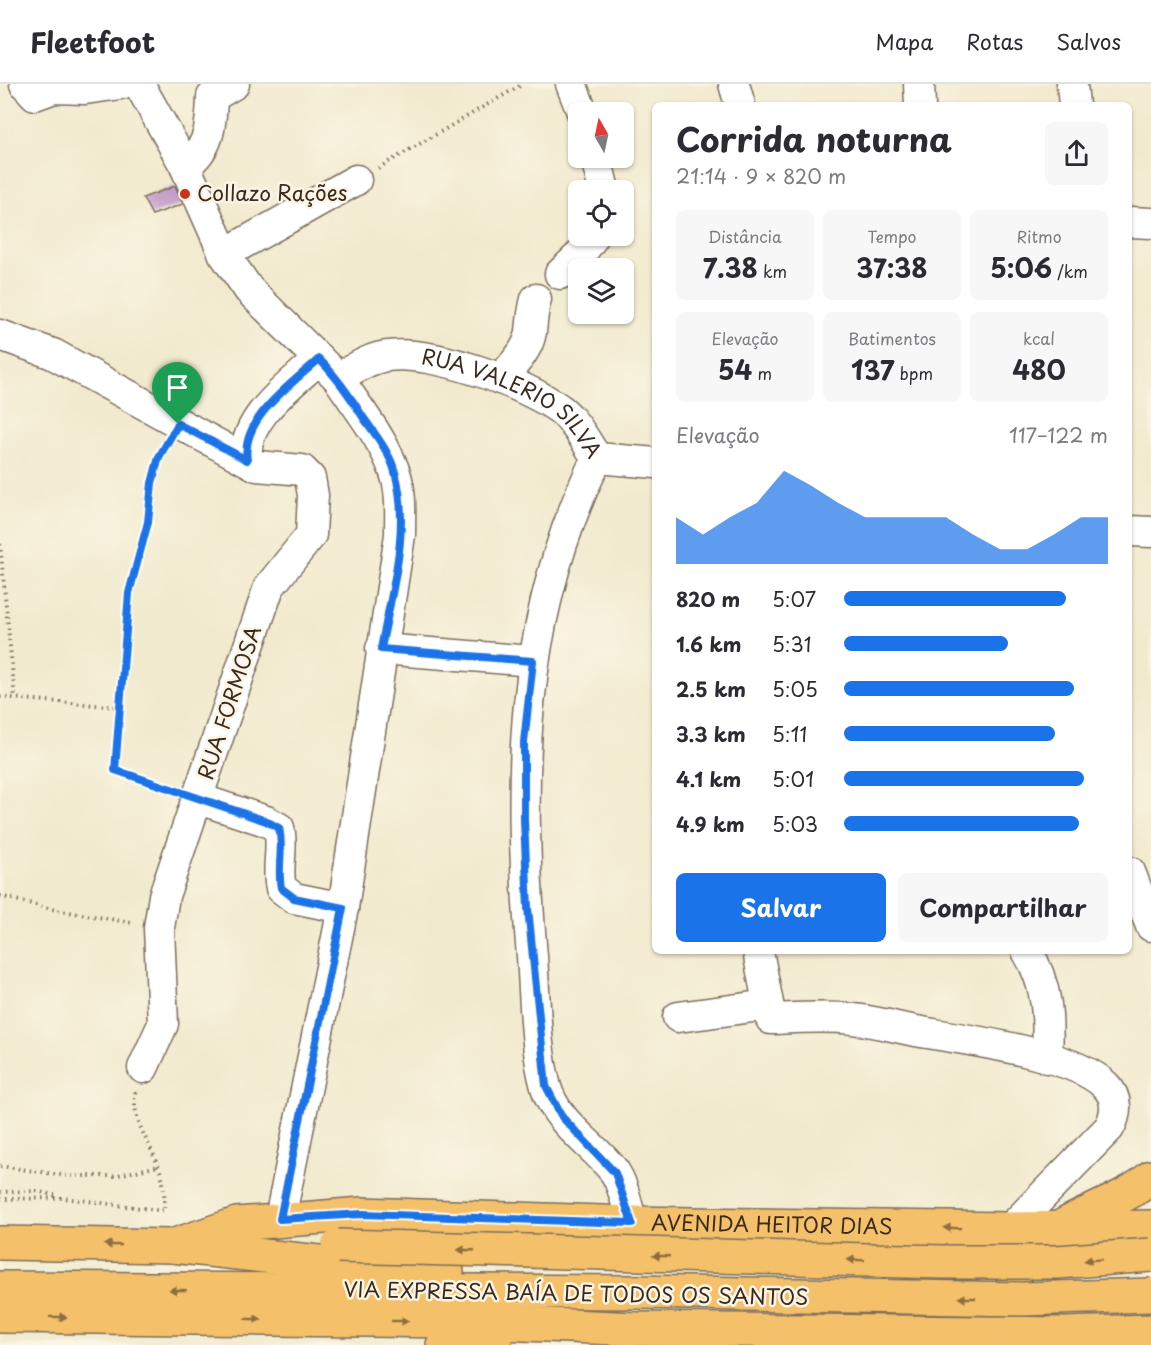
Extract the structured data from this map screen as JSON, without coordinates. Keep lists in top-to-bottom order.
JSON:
{
  "streets": {
    "main road": ["AVENIDA HEITOR DIAS", "VIA EXPRESSA BAÍA DE TODOS OS SANTOS"],
    "street": ["RUA VALERIO SILVA", "RUA FORMOSA"]
  },
  "crossings": [
    ["RUA VALERIO SILVA", "RUA FORMOSA"],
    ["RUA VALERIO SILVA", "AVENIDA HEITOR DIAS"]
  ],
  "places": ["Collazo Rações"],
  "north": "top",
  "page": {
    "header": "Fleetfoot",
    "nav": ["Mapa", "Rotas", "Salvos"],
    "heading": ["Corrida noturna", "21:14 · 9 × 820 m"],
    "stats": [
      ["Distância", "7.38 km"],
      ["Tempo", "37:38"],
      ["Ritmo", "5:06 /km"],
      ["Elevação", "54 m"],
      ["Batimentos", "137 bpm"],
      ["kcal", "480"]
    ],
    "chart": ["Elevação", "117–122 m"],
    "list": [
      {
        "name": "820 m",
        "note": "5:07"
      },
      {
        "name": "1.6 km",
        "note": "5:31"
      },
      {
        "name": "2.5 km",
        "note": "5:05"
      },
      {
        "name": "3.3 km",
        "note": "5:11"
      },
      {
        "name": "4.1 km",
        "note": "5:01"
      },
      {
        "name": "4.9 km",
        "note": "5:03"
      }
    ],
    "buttons": ["Salvar", "Compartilhar"]
  }
}
